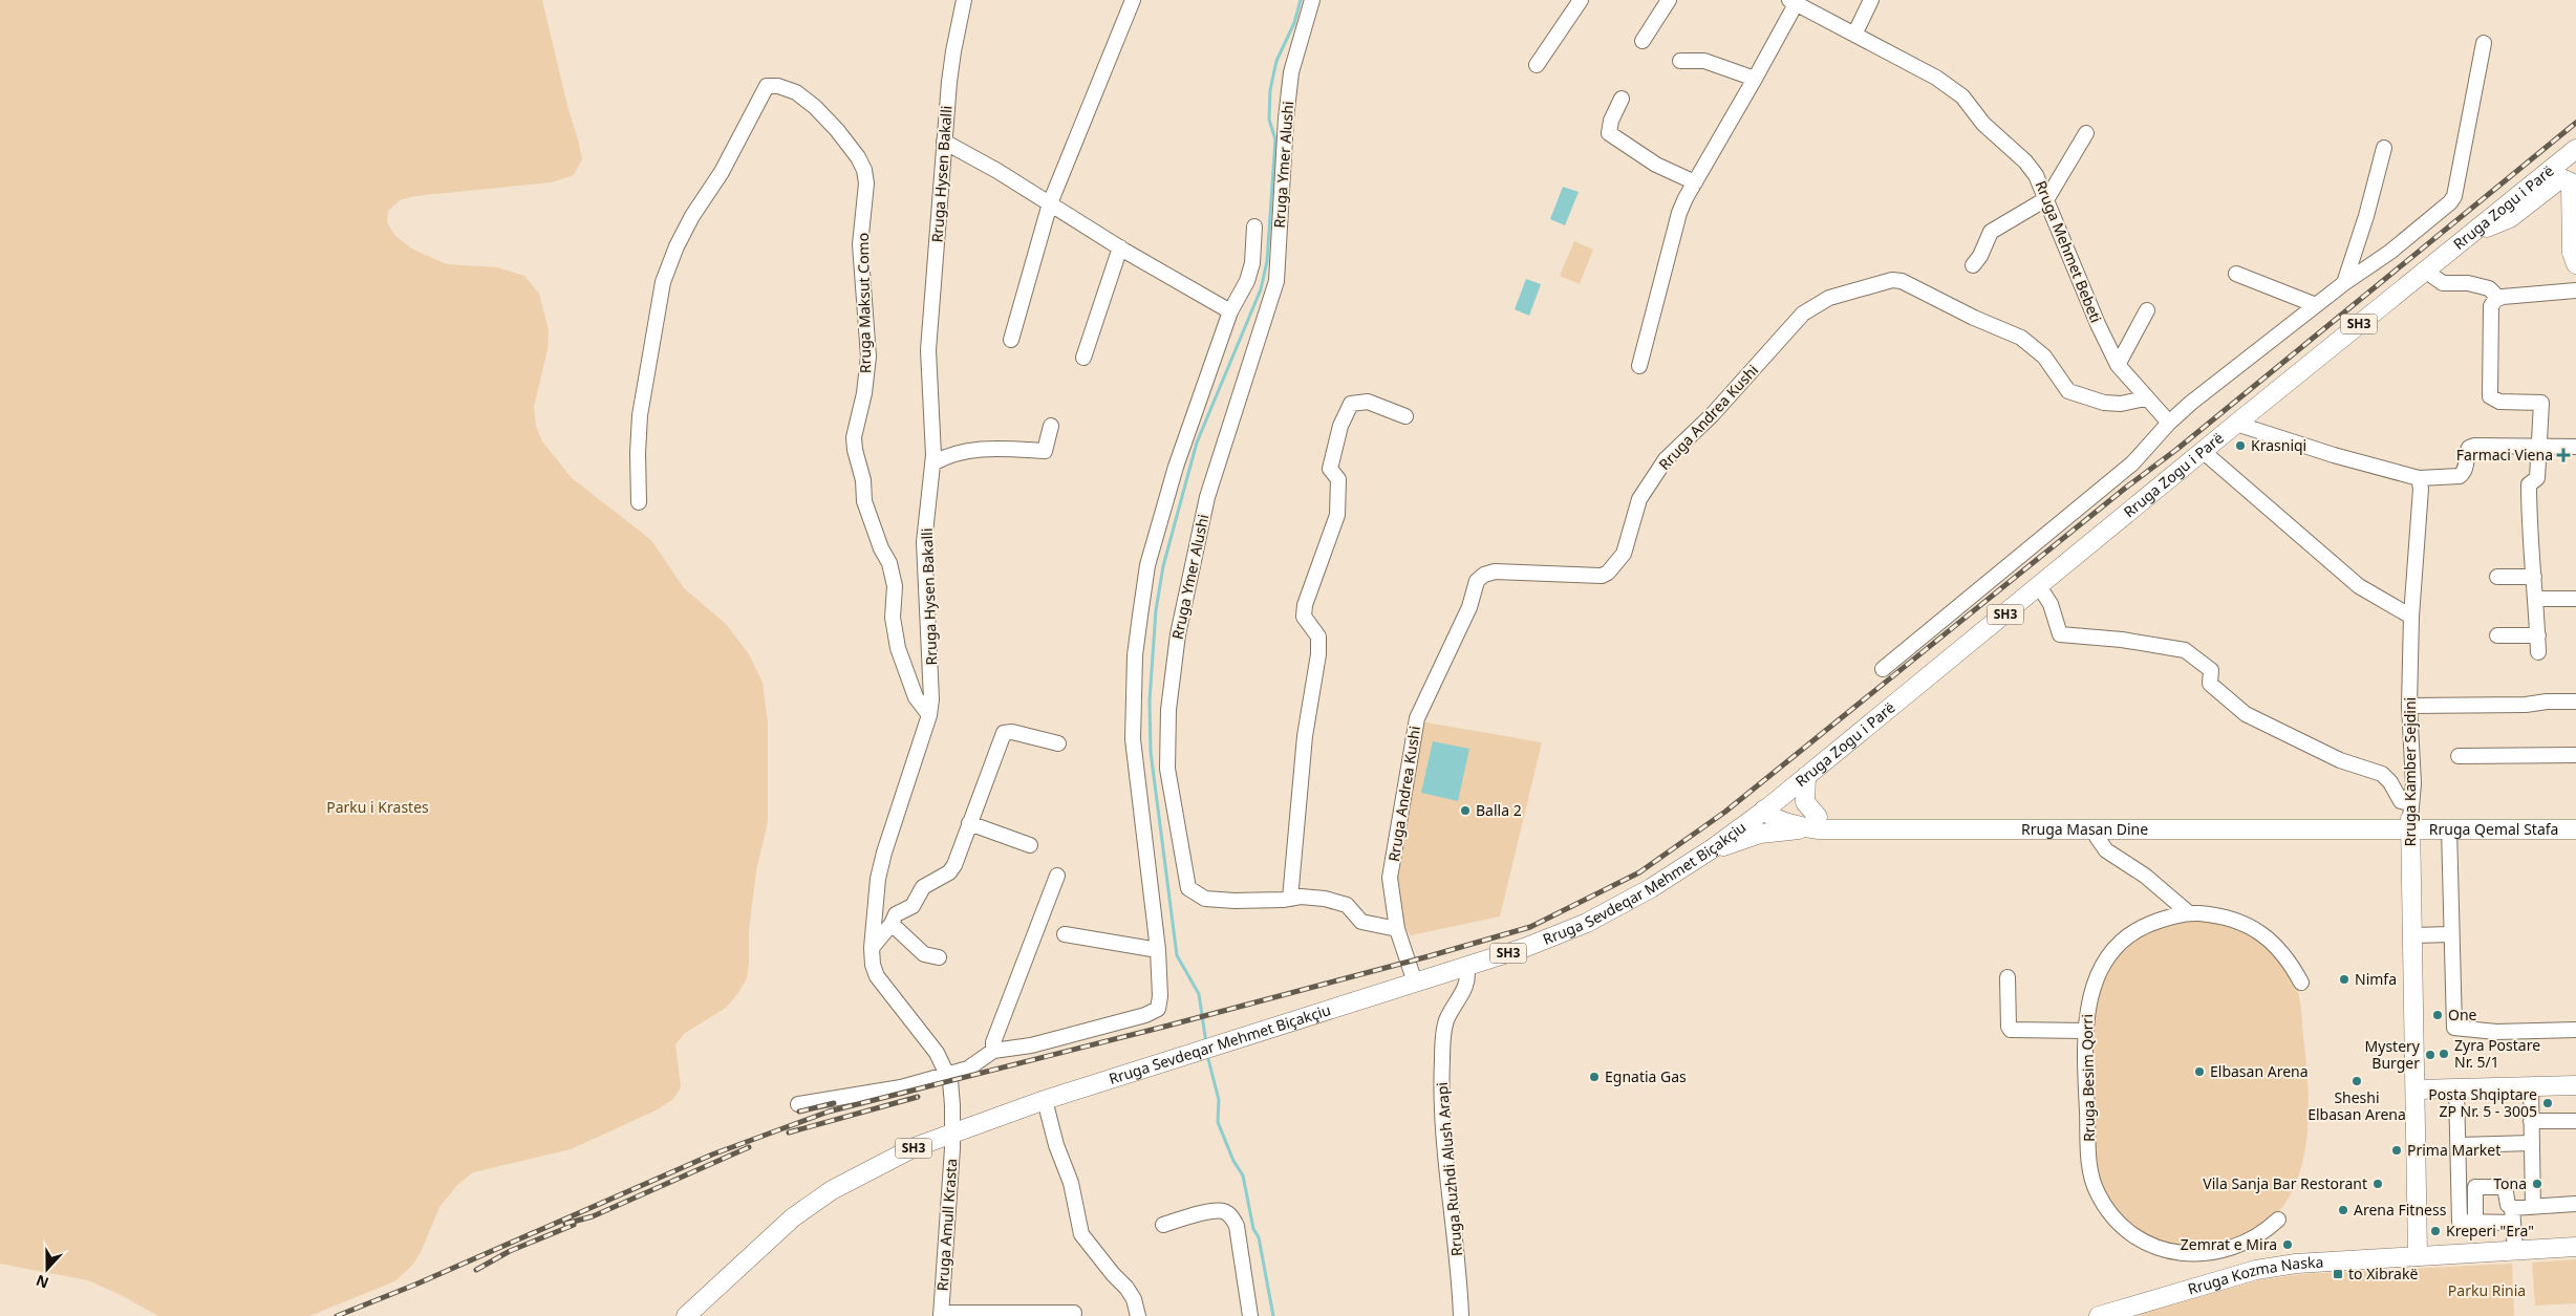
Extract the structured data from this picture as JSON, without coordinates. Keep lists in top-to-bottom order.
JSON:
{
  "streets": {
    "main road": [
      "Rruga Zogu i Parë",
      "SH3",
      "Rruga Kamber Sejdini",
      "Rruga Masan Dine",
      "Rruga Qemal Stafa",
      "Rruga Sevdeqar Mehmet Biçakçiu",
      "Rruga Kozma Naska"
    ],
    "street": [
      "Rruga Ymer Alushi",
      "Rruga Hysen Bakalli",
      "Rruga Mehmet Bebeti",
      "Rruga Maksut Como",
      "Rruga Andrea Kushi",
      "Rruga Besim Qorri",
      "Rruga Ruzhdi Alush Arapi",
      "Rruga Amull Krasta"
    ]
  },
  "crossings": [
    ["Rruga Ymer Alushi", "Rruga Andrea Kushi"],
    ["Rruga Hysen Bakalli", "Rruga Maksut Como"],
    ["Rruga Hysen Bakalli", "Rruga Sevdeqar Mehmet Biçakçiu"],
    ["Rruga Hysen Bakalli", "Rruga Amull Krasta"],
    ["Rruga Zogu i Parë", "Rruga Masan Dine"],
    ["Rruga Zogu i Parë", "Rruga Sevdeqar Mehmet Biçakçiu"],
    ["Rruga Mehmet Bebeti", "Rruga Andrea Kushi"],
    ["Rruga Kamber Sejdini", "Rruga Masan Dine"],
    ["Rruga Kamber Sejdini", "Rruga Qemal Stafa"],
    ["Rruga Kamber Sejdini", "Rruga Kozma Naska"],
    ["Rruga Masan Dine", "Rruga Qemal Stafa"],
    ["Rruga Masan Dine", "Rruga Sevdeqar Mehmet Biçakçiu"],
    ["Rruga Sevdeqar Mehmet Biçakçiu", "Rruga Ruzhdi Alush Arapi"],
    ["Rruga Sevdeqar Mehmet Biçakçiu", "Rruga Amull Krasta"]
  ],
  "parks": ["Parku i Krastes", "Parku Rinia"],
  "places": {
    "other": [
      "Krasniqi",
      "Balla 2",
      "Nimfa",
      "One",
      "Zyra Postare Nr. 5/1",
      "Mystery Burger",
      "Elbasan Arena",
      "Egnatia Gas",
      "Sheshi Elbasan Arena",
      "Posta Shqiptare ZP Nr. 5 - 3005",
      "Prima Market",
      "Vila Sanja Bar Restorant",
      "Tona",
      "Arena Fitness",
      "Kreperi \"Era\"",
      "Zemrat e Mira"
    ],
    "health": ["Farmaci Viena"],
    "transit": ["to Xibrakë"]
  },
  "north": "bottom"
}
